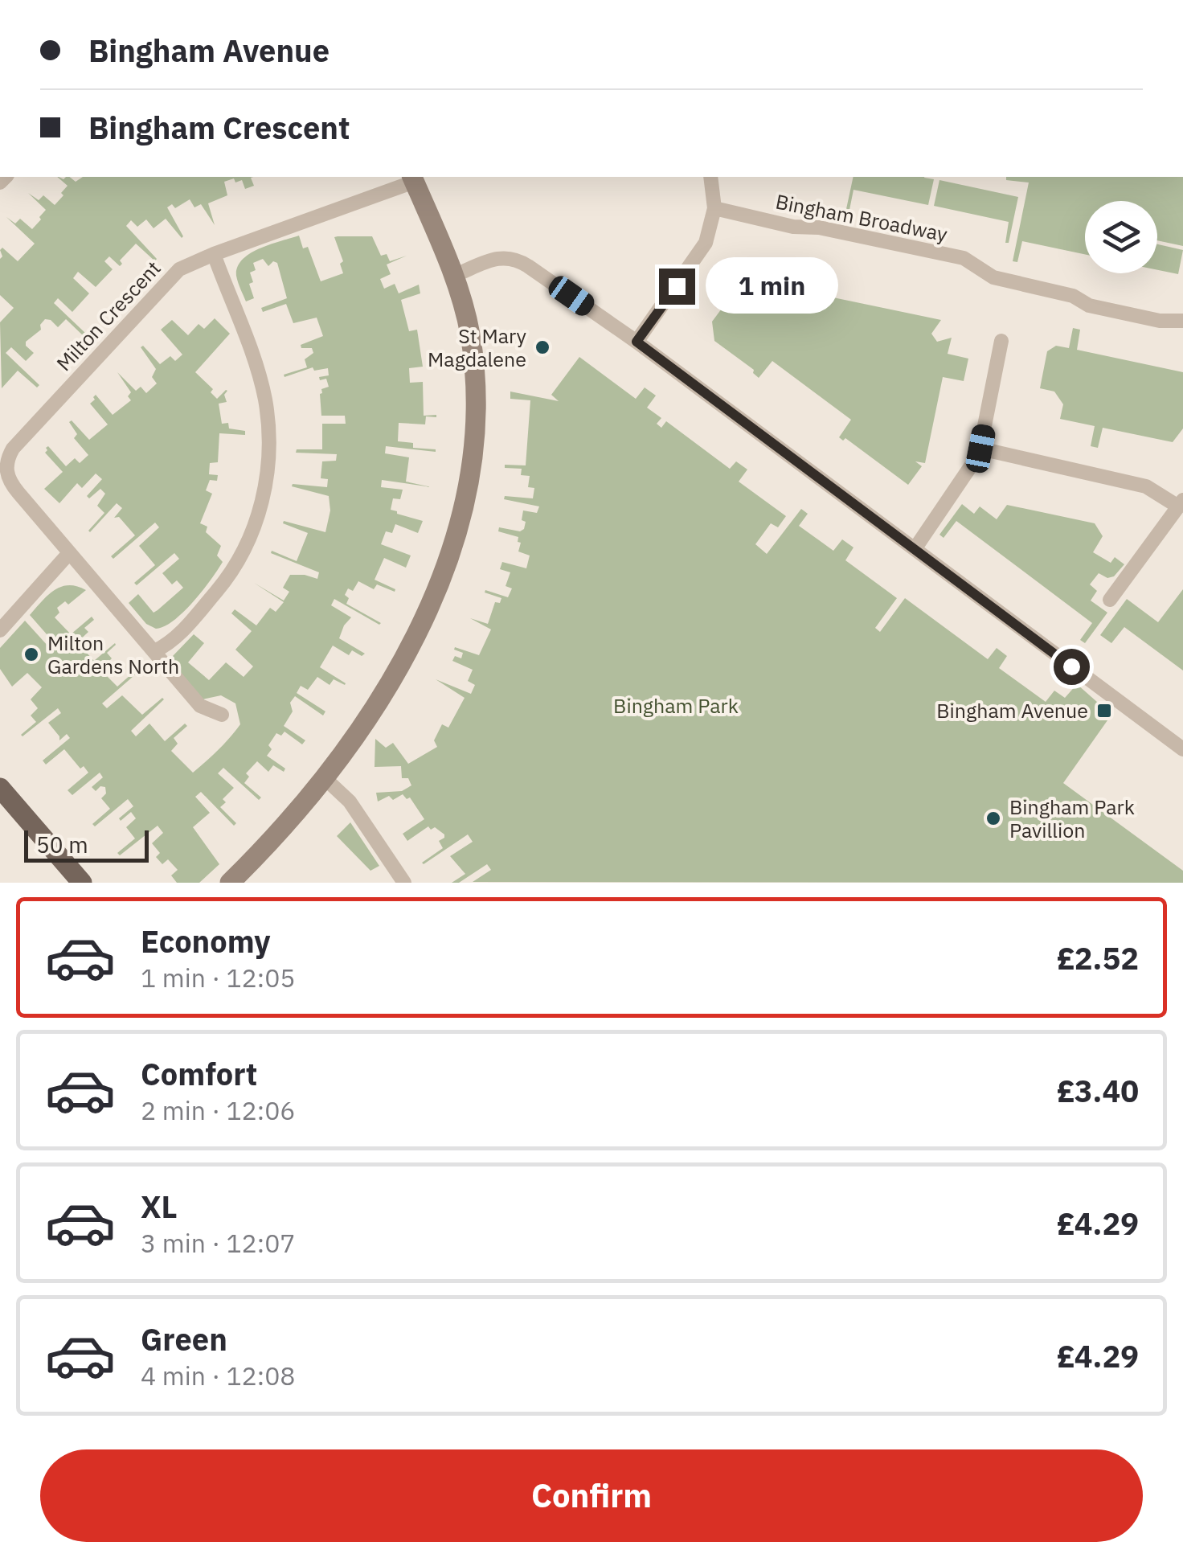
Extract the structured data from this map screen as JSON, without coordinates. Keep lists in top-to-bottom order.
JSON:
{
  "streets": {
    "street": ["Bingham Broadway", "Milton Crescent"]
  },
  "parks": ["Bingham Park"],
  "places": {
    "other": ["St Mary Magdalene", "Milton Gardens North", "Bingham Park Pavillion"],
    "transit": ["Bingham Avenue"]
  },
  "scale_bar": "50 m",
  "page": {
    "banner": ["Bingham Avenue", "Bingham Crescent"],
    "bubble": "1 min",
    "scale": "50 m",
    "list": [
      {
        "name": "Economy",
        "note": "1 min · 12:05",
        "value": "£2.52"
      },
      {
        "name": "Comfort",
        "note": "2 min · 12:06",
        "value": "£3.40"
      },
      {
        "name": "XL",
        "note": "3 min · 12:07",
        "value": "£4.29"
      },
      {
        "name": "Green",
        "note": "4 min · 12:08",
        "value": "£4.29"
      }
    ],
    "buttons": "Confirm"
  }
}
